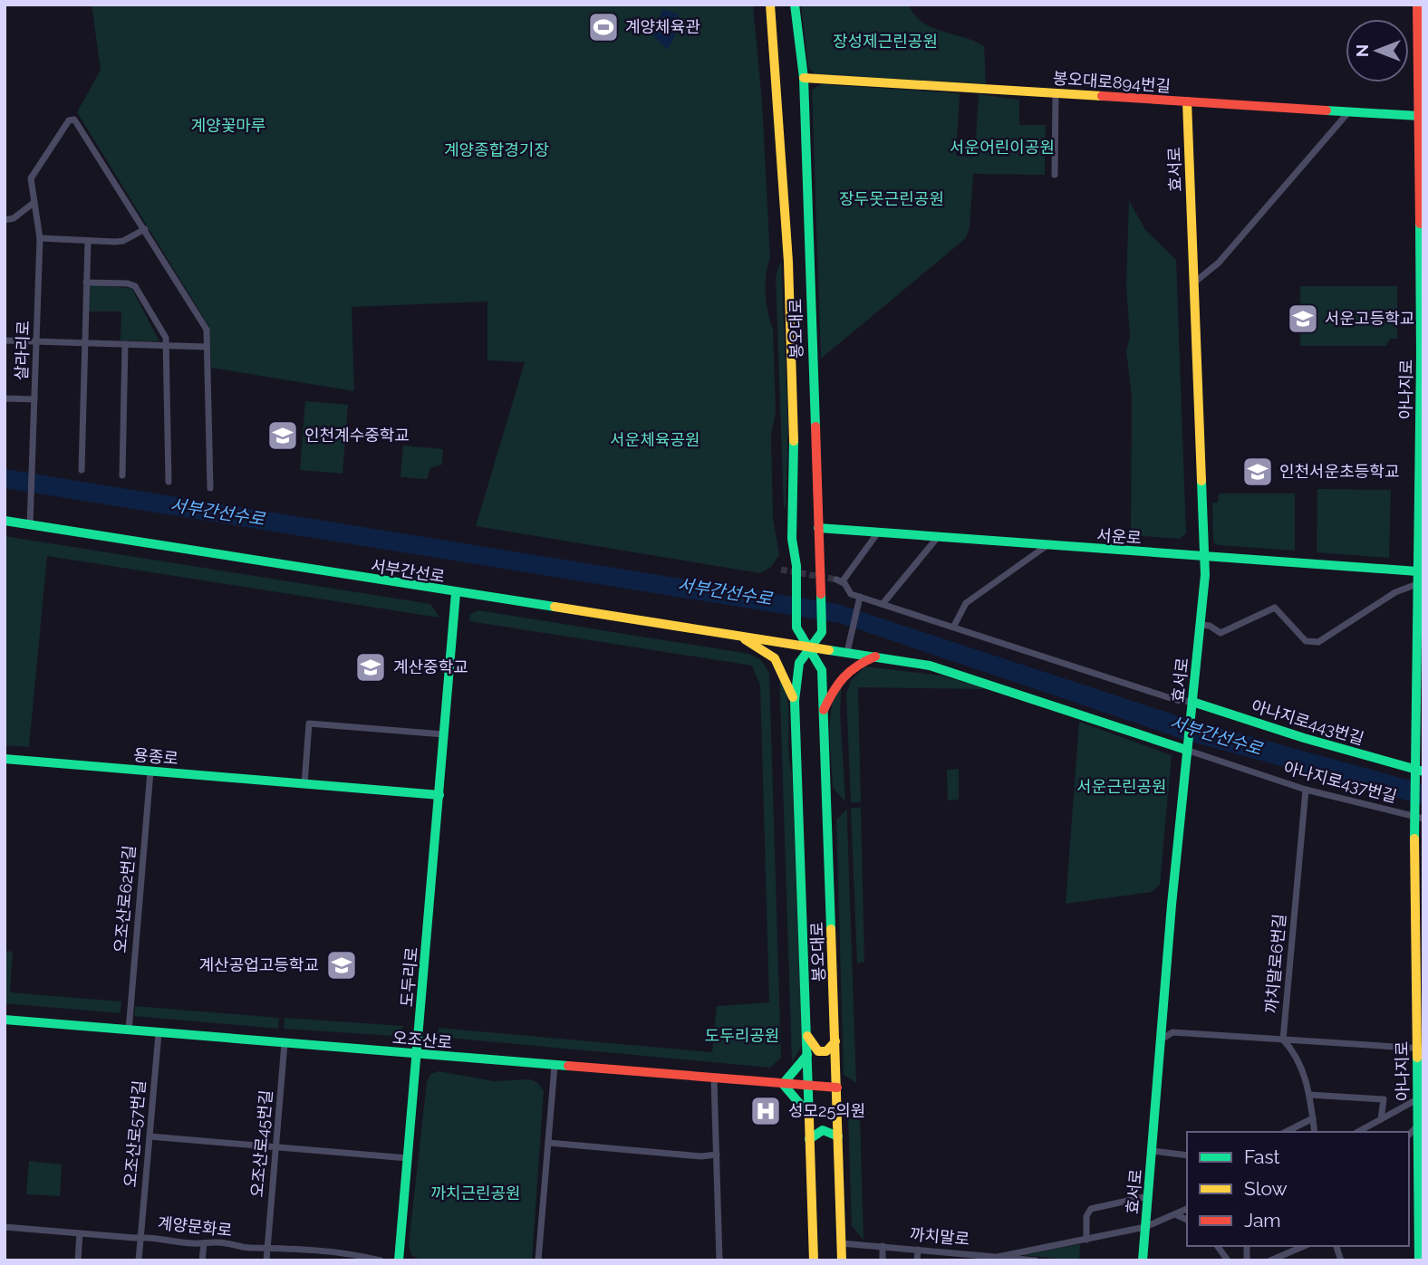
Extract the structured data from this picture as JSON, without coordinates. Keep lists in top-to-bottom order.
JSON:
{
  "streets": {
    "main road": [
      "봉오대로894번길",
      "효서로",
      "봉오대로",
      "아나지로",
      "서운로",
      "서부간선로",
      "아나지로443번길",
      "용종로",
      "도두리로",
      "오조산로"
    ],
    "street": [
      "살라리로",
      "아나지로437번길",
      "오조산로62번길",
      "까치말로6번길",
      "오조산로57번길",
      "오조산로45번길",
      "계양문화로",
      "까치말로"
    ]
  },
  "crossings": [
    ["봉오대로894번길", "효서로"],
    ["봉오대로894번길", "봉오대로"],
    ["봉오대로894번길", "아나지로"],
    ["효서로", "서운로"],
    ["효서로", "서부간선로"],
    ["효서로", "아나지로443번길"],
    ["효서로", "아나지로437번길"],
    ["봉오대로", "서운로"],
    ["봉오대로", "서부간선로"],
    ["봉오대로", "오조산로"],
    ["봉오대로", "까치말로"],
    ["살라리로", "서부간선로"],
    ["아나지로", "서운로"],
    ["아나지로", "아나지로443번길"],
    ["아나지로", "아나지로437번길"],
    ["서부간선로", "아나지로437번길"],
    ["서부간선로", "도두리로"],
    ["용종로", "오조산로62번길"],
    ["용종로", "도두리로"],
    ["아나지로437번길", "까치말로6번길"],
    ["오조산로62번길", "오조산로"],
    ["도두리로", "오조산로"],
    ["오조산로", "오조산로57번길"],
    ["오조산로", "오조산로45번길"],
    ["오조산로57번길", "계양문화로"],
    ["오조산로45번길", "계양문화로"]
  ],
  "water": ["서부간선수로"],
  "parks": [
    "장성제근린공원",
    "계양꽃마루",
    "서운어린이공원",
    "계양종합경기장",
    "장두못근린공원",
    "서운체육공원",
    "서운근린공원",
    "도두리공원",
    "까치근린공원"
  ],
  "places": {
    "sports": ["계양체육관"],
    "school or university": [
      "서운고등학교",
      "인천계수중학교",
      "인천서운초등학교",
      "계산중학교",
      "계산공업고등학교"
    ],
    "hospital": ["성모25의원"]
  },
  "legend": ["Fast", "Slow", "Jam"],
  "north": "left"
}
